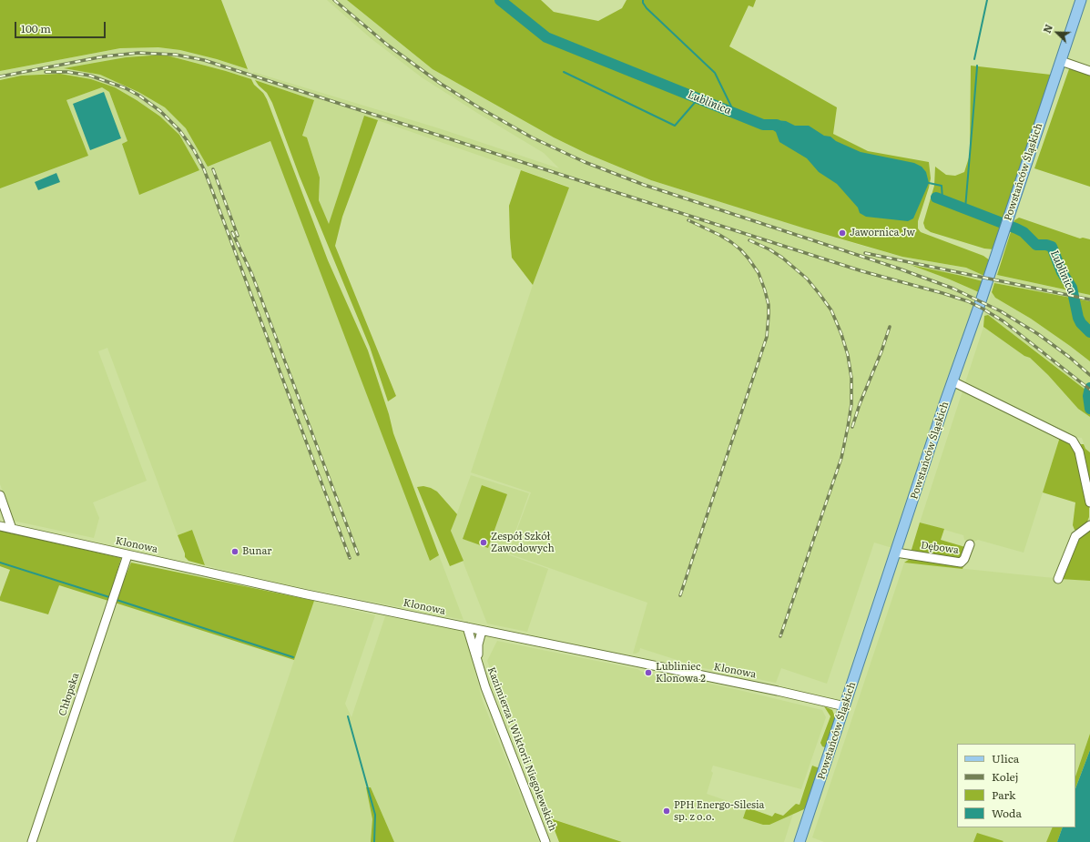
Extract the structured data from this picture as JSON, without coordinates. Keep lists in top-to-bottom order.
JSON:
{
  "streets": {
    "main road": ["Powstańców Śląskich"],
    "street": [
      "Klonowa",
      "Dębowa",
      "Chłopska",
      "Kazimierza i Wiktorii Niegolewskich"
    ]
  },
  "crossings": [
    ["Powstańców Śląskich", "Klonowa"],
    ["Powstańców Śląskich", "Dębowa"],
    ["Klonowa", "Chłopska"],
    ["Klonowa", "Kazimierza i Wiktorii Niegolewskich"]
  ],
  "water": ["Lublinica"],
  "places": [
    "Jawornica Jw",
    "Zespół Szkół Zawodowych",
    "Bunar",
    "Lubliniec Klonowa 2",
    "PPH Energo-Silesia sp. z o.o."
  ],
  "legend": [
    "Ulica",
    "Kolej",
    "Park",
    "Woda"
  ],
  "scale_bar": "100 m",
  "north": "top left"
}
